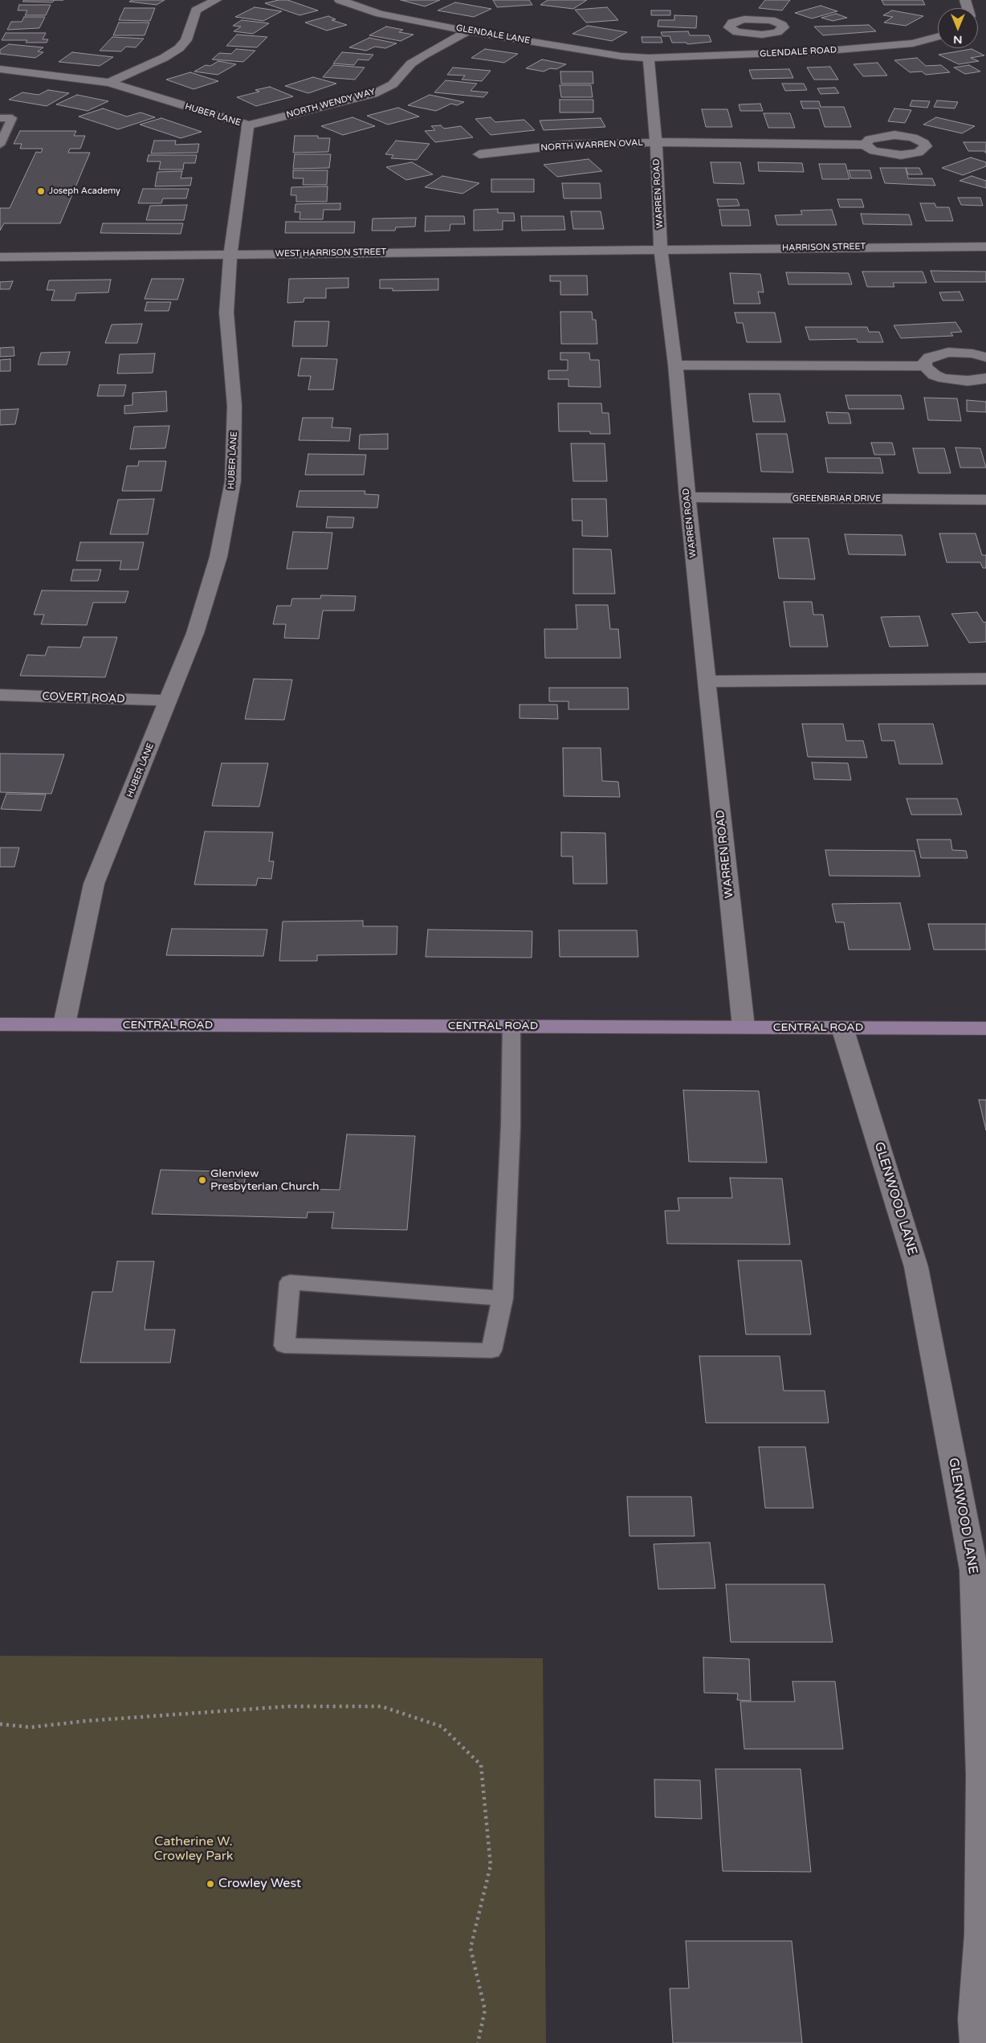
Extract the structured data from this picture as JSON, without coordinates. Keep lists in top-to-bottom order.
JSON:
{
  "streets": {
    "main road": ["CENTRAL ROAD"],
    "street": [
      "GLENDALE LANE",
      "GLENDALE ROAD",
      "NORTH WENDY WAY",
      "HUBER LANE",
      "NORTH WARREN OVAL",
      "WARREN ROAD",
      "HARRISON STREET",
      "WEST HARRISON STREET",
      "GREENBRIAR DRIVE",
      "COVERT ROAD",
      "GLENWOOD LANE"
    ]
  },
  "crossings": [
    ["GLENDALE LANE", "GLENDALE ROAD"],
    ["GLENDALE LANE", "NORTH WENDY WAY"],
    ["GLENDALE LANE", "WARREN ROAD"],
    ["GLENDALE ROAD", "WARREN ROAD"],
    ["NORTH WENDY WAY", "HUBER LANE"],
    ["HUBER LANE", "WEST HARRISON STREET"],
    ["HUBER LANE", "COVERT ROAD"],
    ["HUBER LANE", "CENTRAL ROAD"],
    ["NORTH WARREN OVAL", "WARREN ROAD"],
    ["WARREN ROAD", "HARRISON STREET"],
    ["WARREN ROAD", "WEST HARRISON STREET"],
    ["WARREN ROAD", "GREENBRIAR DRIVE"],
    ["WARREN ROAD", "CENTRAL ROAD"],
    ["HARRISON STREET", "WEST HARRISON STREET"],
    ["CENTRAL ROAD", "GLENWOOD LANE"]
  ],
  "parks": ["Catherine W. Crowley Park"],
  "places": ["Joseph Academy", "Glenview Presbyterian Church", "Crowley West"],
  "north": "bottom"
}
